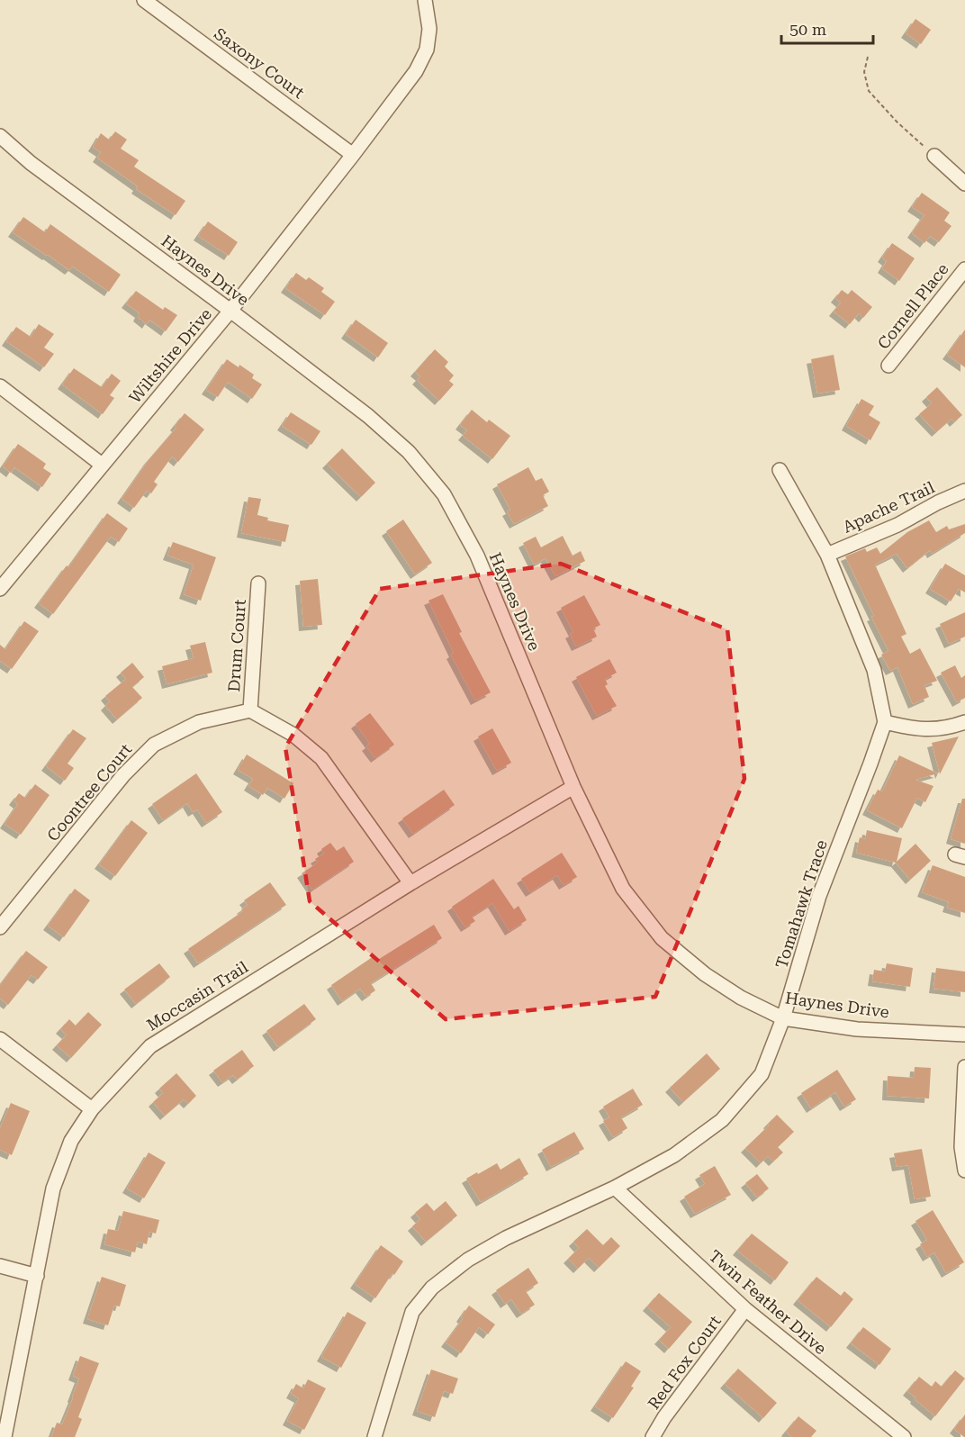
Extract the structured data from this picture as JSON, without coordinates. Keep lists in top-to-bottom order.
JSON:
{
  "streets": {
    "street": [
      "Saxony Court",
      "Haynes Drive",
      "Cornell Place",
      "Wiltshire Drive",
      "Apache Trail",
      "Drum Court",
      "Coontree Court",
      "Tomahawk Trace",
      "Moccasin Trail",
      "Twin Feather Drive",
      "Red Fox Court"
    ]
  },
  "crossings": [
    ["Saxony Court", "Wiltshire Drive"],
    ["Haynes Drive", "Wiltshire Drive"],
    ["Haynes Drive", "Tomahawk Trace"],
    ["Haynes Drive", "Moccasin Trail"],
    ["Drum Court", "Coontree Court"],
    ["Tomahawk Trace", "Twin Feather Drive"],
    ["Twin Feather Drive", "Red Fox Court"]
  ],
  "scale_bar": "50 m"
}
